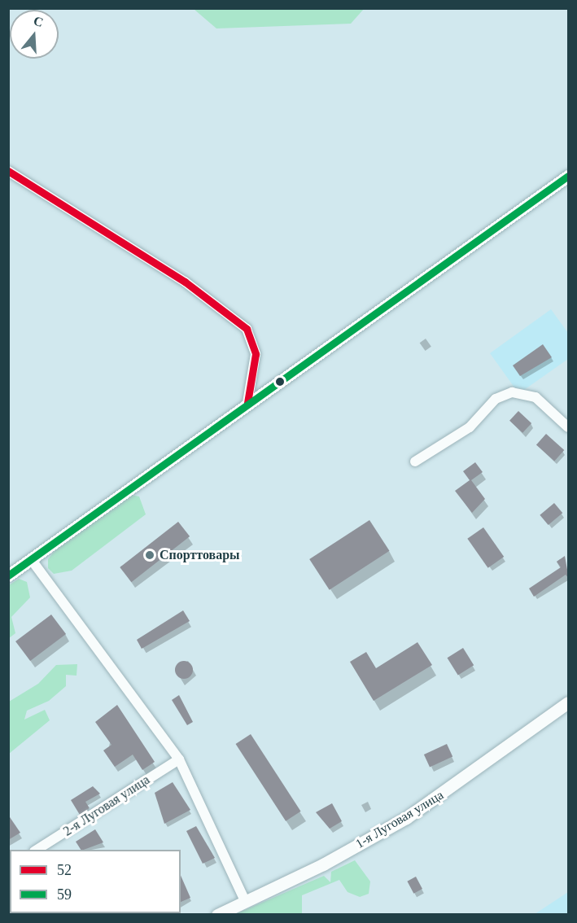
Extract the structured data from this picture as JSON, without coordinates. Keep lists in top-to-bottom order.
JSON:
{
  "streets": {
    "street": ["2-я Луговая улица", "1-я Луговая улица"]
  },
  "places": ["Спорттовары"],
  "lines": ["transit line 52", "transit line 59"],
  "legend": ["52", "59"],
  "north": "top"
}
